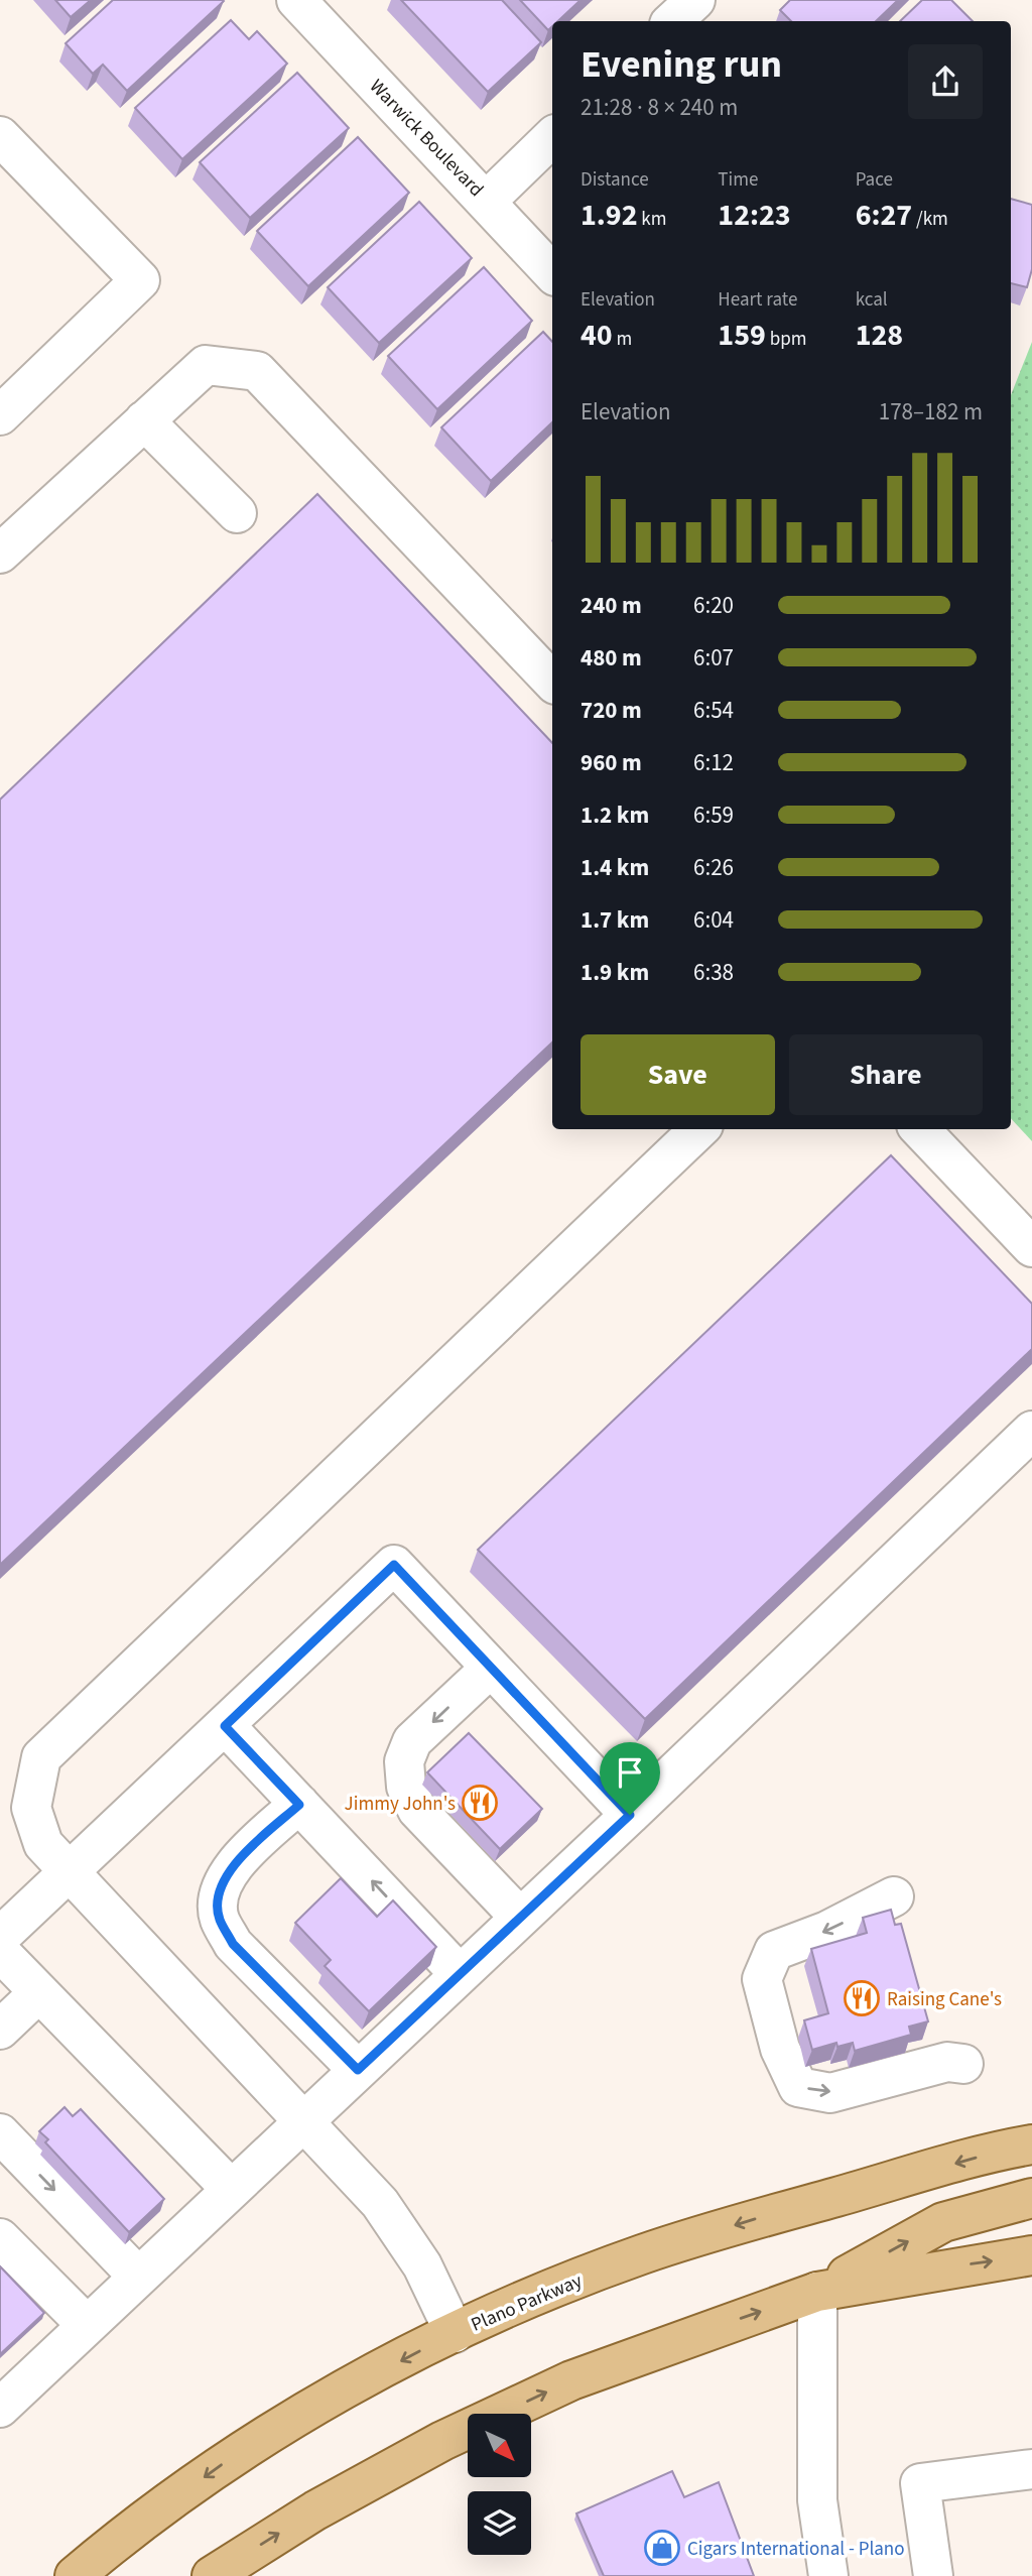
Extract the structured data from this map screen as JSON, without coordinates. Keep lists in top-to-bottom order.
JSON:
{
  "streets": {
    "main road": ["Plano Parkway"],
    "street": ["Warwick Boulevard"]
  },
  "places": {
    "restaurant": ["Jimmy John's", "Raising Cane's"],
    "shop": ["Cigars International - Plano"]
  },
  "north": "bottom right",
  "page": {
    "heading": ["Evening run", "21:28 · 8 × 240 m"],
    "stats": [
      ["Distance", "1.92 km"],
      ["Time", "12:23"],
      ["Pace", "6:27 /km"],
      ["Elevation", "40 m"],
      ["Heart rate", "159 bpm"],
      ["kcal", "128"]
    ],
    "chart": ["Elevation", "178–182 m"],
    "list": [
      {
        "name": "240 m",
        "note": "6:20"
      },
      {
        "name": "480 m",
        "note": "6:07"
      },
      {
        "name": "720 m",
        "note": "6:54"
      },
      {
        "name": "960 m",
        "note": "6:12"
      },
      {
        "name": "1.2 km",
        "note": "6:59"
      },
      {
        "name": "1.4 km",
        "note": "6:26"
      },
      {
        "name": "1.7 km",
        "note": "6:04"
      },
      {
        "name": "1.9 km",
        "note": "6:38"
      }
    ],
    "buttons": ["Save", "Share"]
  }
}
